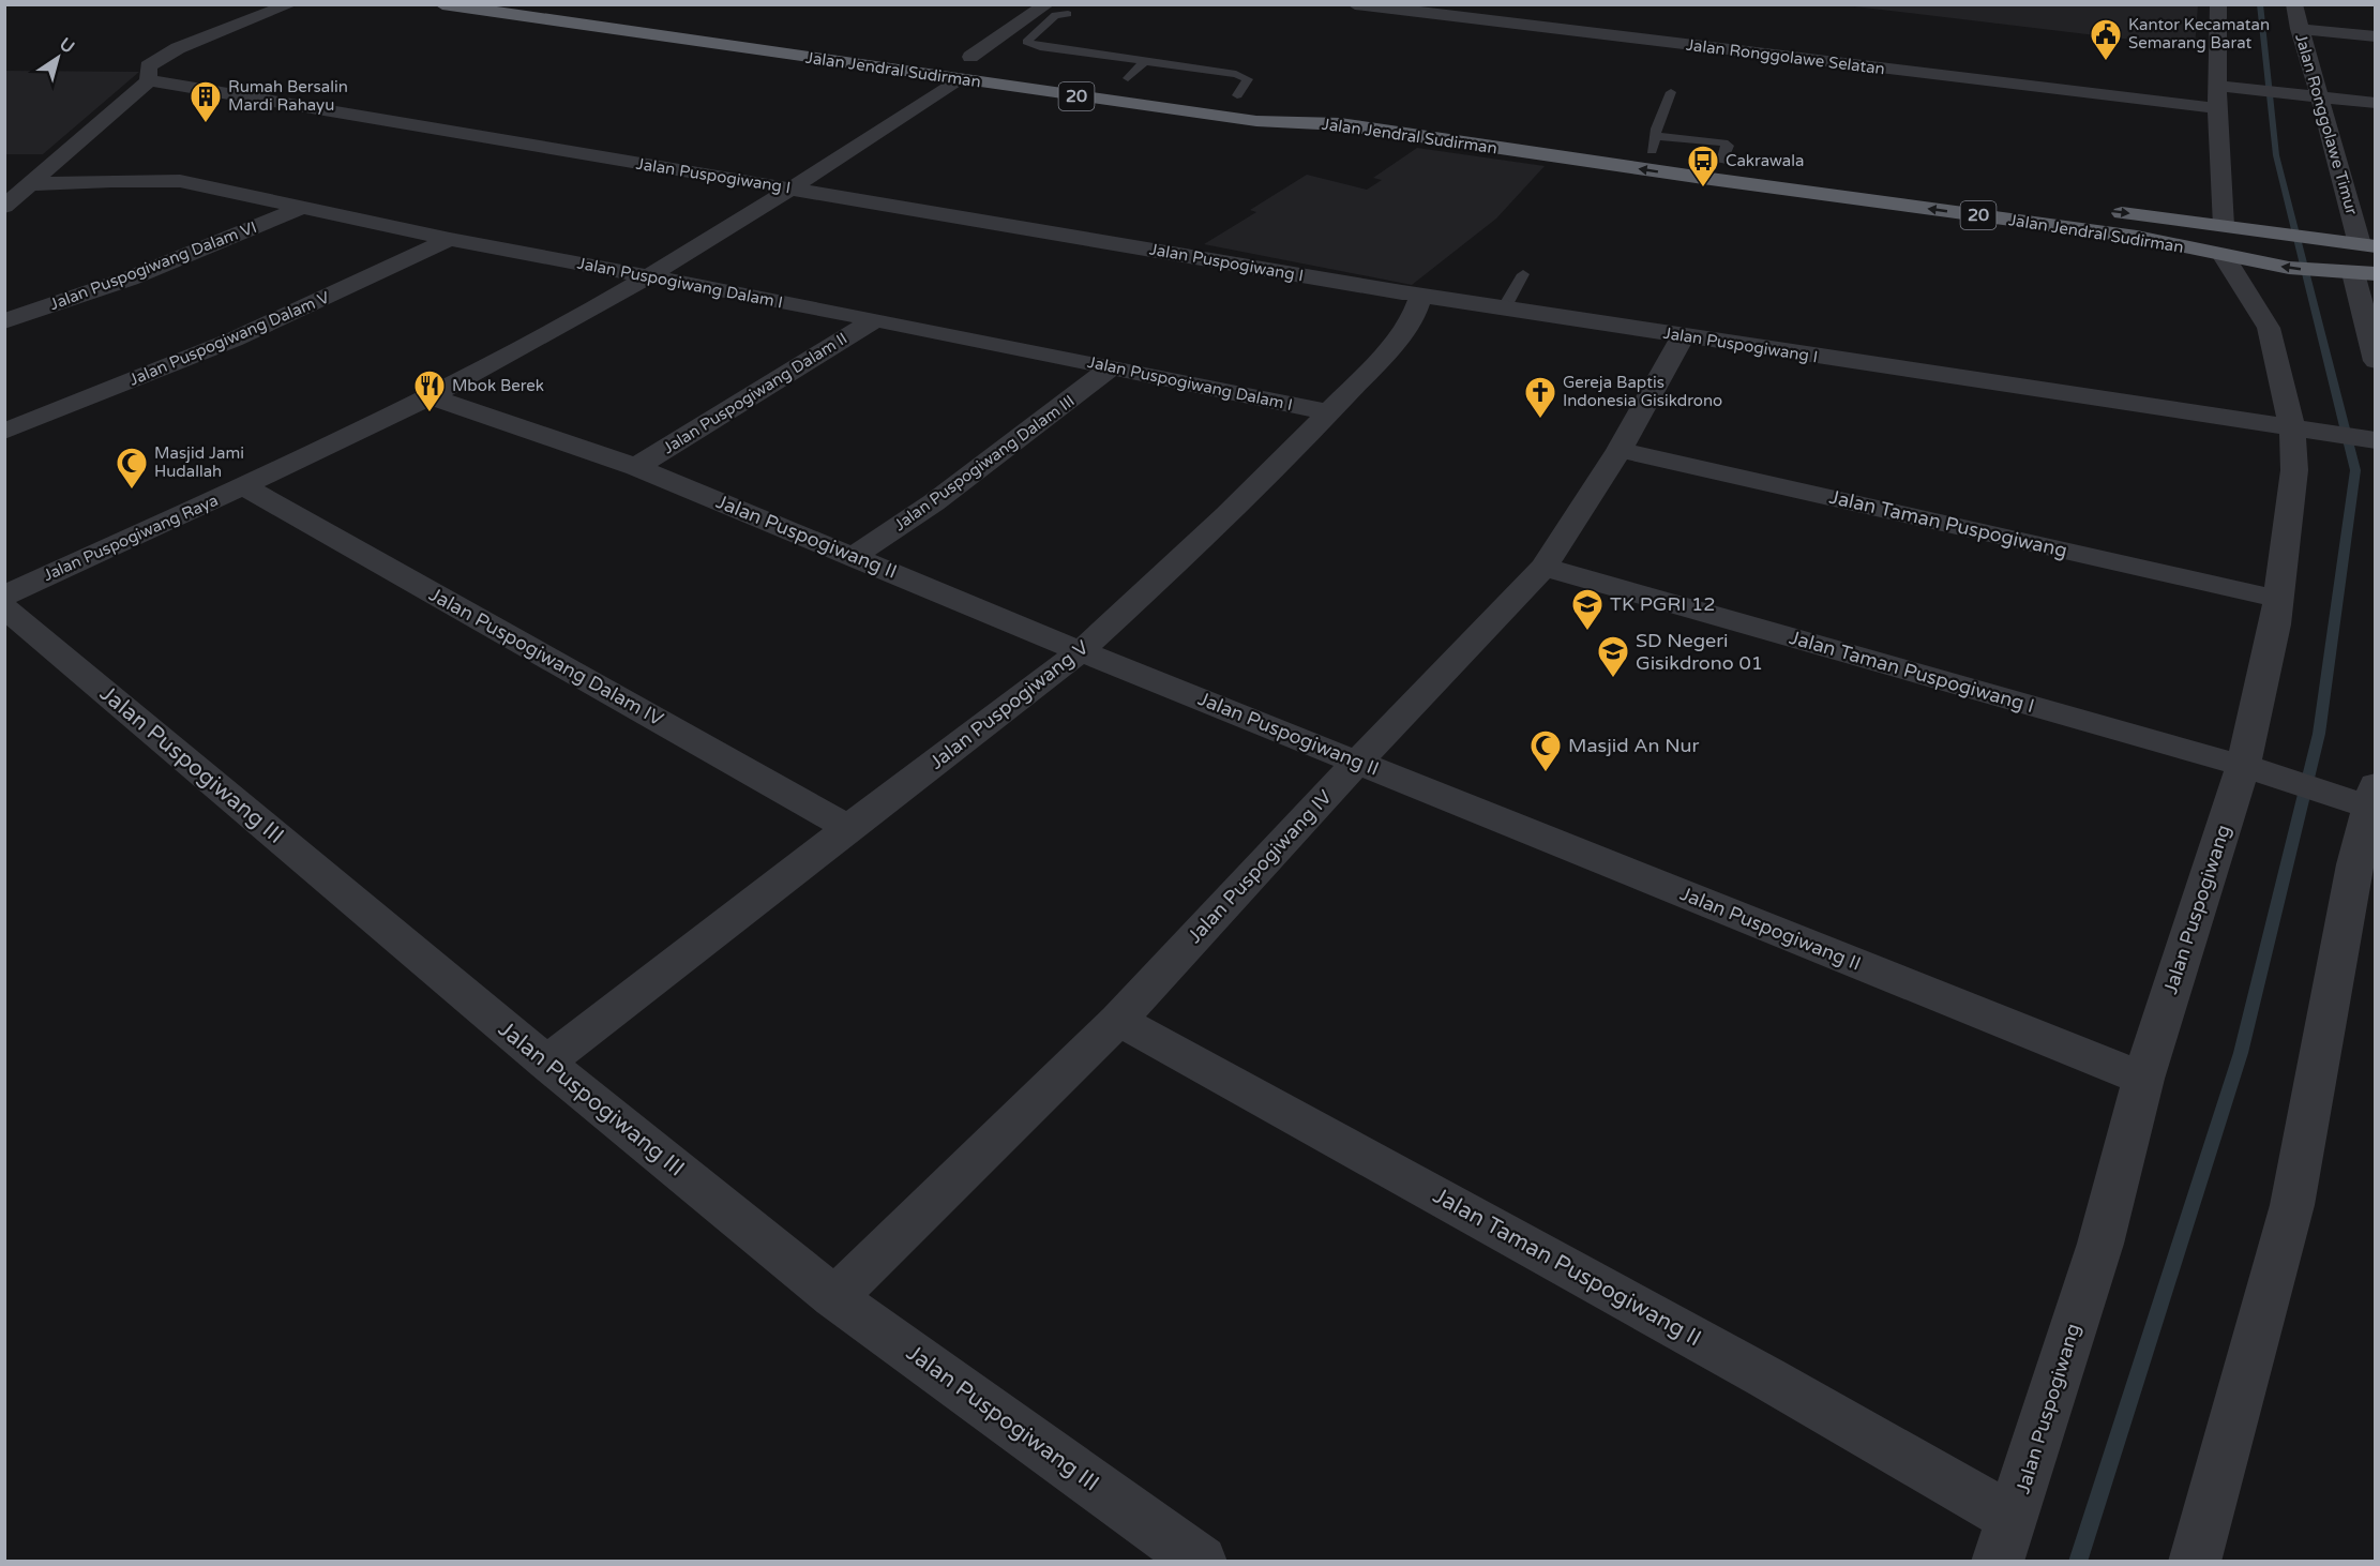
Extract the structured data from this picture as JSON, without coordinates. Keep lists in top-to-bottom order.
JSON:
{
  "streets": {
    "highway": ["Jalan Jendral Sudirman", "20"],
    "street": [
      "Jalan Ronggolawe Selatan",
      "Jalan Ronggolawe Timur",
      "Jalan Puspogiwang I",
      "Jalan Puspogiwang Dalam VI",
      "Jalan Puspogiwang Dalam I",
      "Jalan Puspogiwang Dalam V",
      "Jalan Puspogiwang Dalam II",
      "Jalan Puspogiwang Dalam III",
      "Jalan Taman Puspogiwang",
      "Jalan Puspogiwang II",
      "Jalan Puspogiwang Raya",
      "Jalan Puspogiwang Dalam IV",
      "Jalan Taman Puspogiwang I",
      "Jalan Puspogiwang V",
      "Jalan Puspogiwang III",
      "Jalan Puspogiwang IV",
      "Jalan Puspogiwang",
      "Jalan Taman Puspogiwang II"
    ]
  },
  "crossings": [
    ["Jalan Jendral Sudirman", "20"],
    ["Jalan Jendral Sudirman", "Jalan Ronggolawe Timur"],
    ["Jalan Jendral Sudirman", "Jalan Puspogiwang Raya"],
    ["Jalan Jendral Sudirman", "Jalan Puspogiwang"],
    ["Jalan Puspogiwang I", "Jalan Puspogiwang Raya"],
    ["Jalan Puspogiwang I", "Jalan Puspogiwang V"],
    ["Jalan Puspogiwang I", "Jalan Puspogiwang IV"],
    ["Jalan Puspogiwang I", "Jalan Puspogiwang"],
    ["Jalan Puspogiwang Dalam VI", "Jalan Puspogiwang Dalam I"],
    ["Jalan Puspogiwang Dalam I", "Jalan Puspogiwang Dalam V"],
    ["Jalan Puspogiwang Dalam I", "Jalan Puspogiwang Dalam II"],
    ["Jalan Puspogiwang Dalam I", "Jalan Puspogiwang Dalam III"],
    ["Jalan Puspogiwang Dalam I", "Jalan Puspogiwang Raya"],
    ["Jalan Puspogiwang Dalam I", "Jalan Puspogiwang V"],
    ["Jalan Puspogiwang Dalam II", "Jalan Puspogiwang II"],
    ["Jalan Puspogiwang Dalam III", "Jalan Puspogiwang II"],
    ["Jalan Taman Puspogiwang", "Jalan Puspogiwang IV"],
    ["Jalan Taman Puspogiwang", "Jalan Puspogiwang"],
    ["Jalan Puspogiwang II", "Jalan Puspogiwang Raya"],
    ["Jalan Puspogiwang II", "Jalan Puspogiwang V"],
    ["Jalan Puspogiwang II", "Jalan Puspogiwang IV"],
    ["Jalan Puspogiwang II", "Jalan Puspogiwang"],
    ["Jalan Puspogiwang Raya", "Jalan Puspogiwang Dalam IV"],
    ["Jalan Puspogiwang Dalam IV", "Jalan Puspogiwang V"],
    ["Jalan Taman Puspogiwang I", "Jalan Puspogiwang IV"],
    ["Jalan Taman Puspogiwang I", "Jalan Puspogiwang"],
    ["Jalan Puspogiwang V", "Jalan Puspogiwang III"],
    ["Jalan Puspogiwang III", "Jalan Puspogiwang IV"],
    ["Jalan Puspogiwang IV", "Jalan Taman Puspogiwang II"],
    ["Jalan Puspogiwang", "Jalan Taman Puspogiwang II"]
  ],
  "places": {
    "public building": ["Kantor Kecamatan Semarang Barat"],
    "building": ["Rumah Bersalin Mardi Rahayu"],
    "bus stop": ["Cakrawala"],
    "restaurant": ["Mbok Berek"],
    "church": ["Gereja Baptis Indonesia Gisikdrono"],
    "mosque": ["Masjid Jami Hudallah", "Masjid An Nur"],
    "school or university": ["TK PGRI 12", "SD Negeri Gisikdrono 01"]
  },
  "north": "top right"
}
